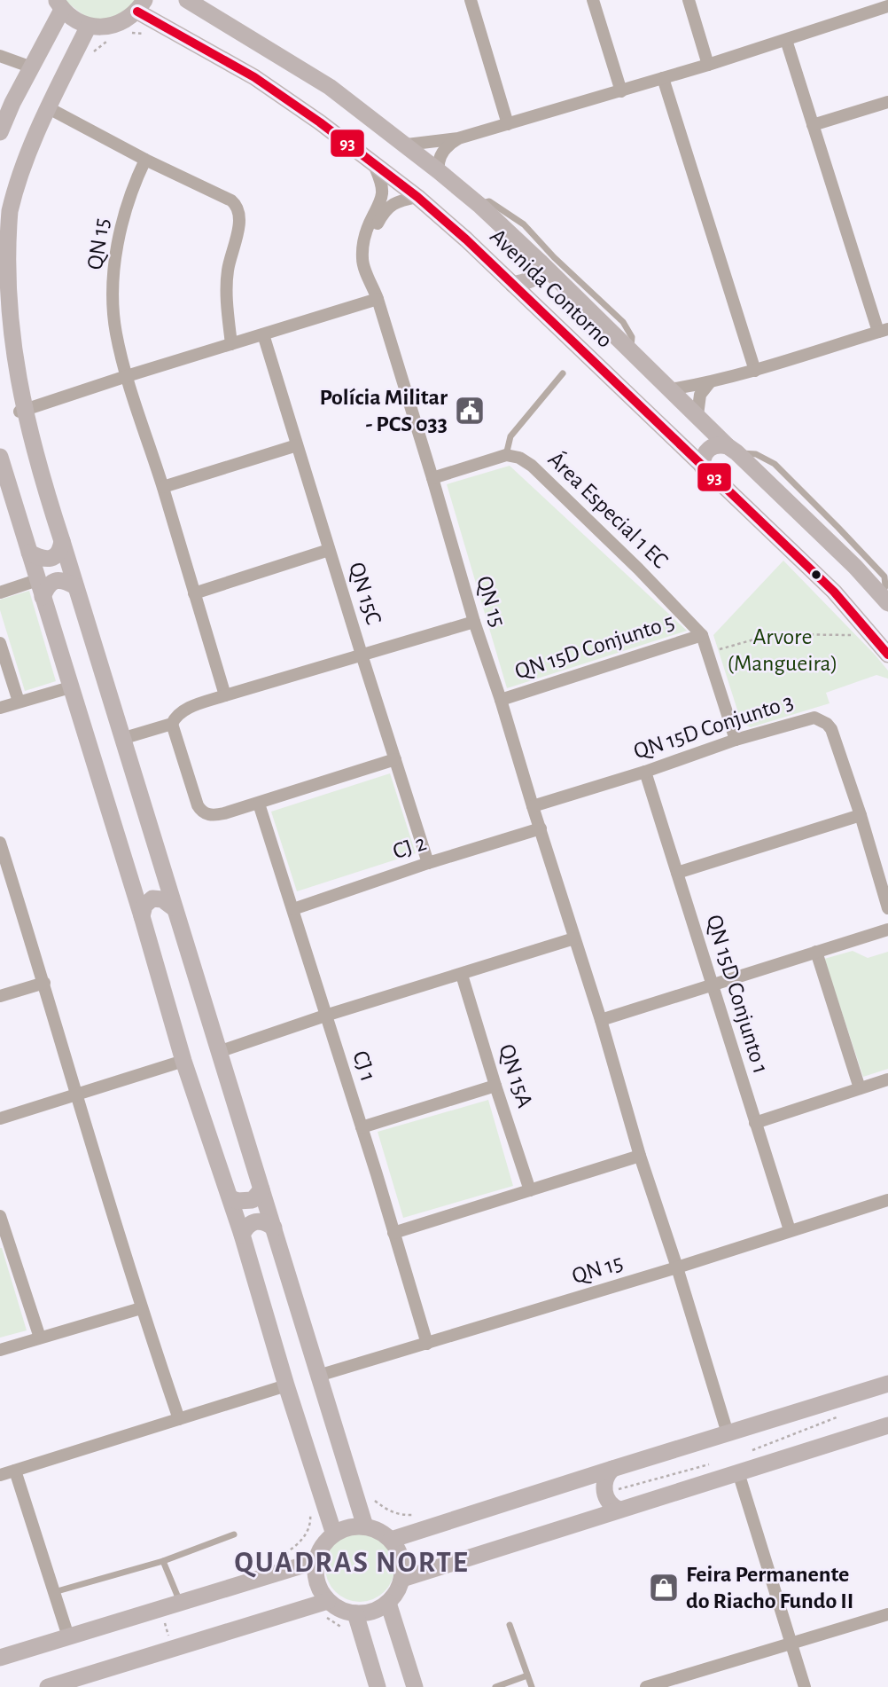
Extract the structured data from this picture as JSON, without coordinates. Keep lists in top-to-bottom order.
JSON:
{
  "streets": {
    "main road": ["Avenida Contorno"],
    "street": [
      "QN 15",
      "Área Especial 1 EC",
      "QN 15C",
      "QN 15D Conjunto 5",
      "QN 15D Conjunto 3",
      "CJ 2",
      "QN 15D Conjunto 1",
      "CJ 1",
      "QN 15A"
    ]
  },
  "crossings": [
    ["QN 15", "Avenida Contorno"],
    ["QN 15", "QN 15D Conjunto 5"],
    ["QN 15", "QN 15D Conjunto 3"],
    ["QN 15", "CJ 2"],
    ["QN 15", "QN 15D Conjunto 1"],
    ["QN 15", "CJ 1"],
    ["Área Especial 1 EC", "QN 15D Conjunto 5"],
    ["QN 15C", "CJ 2"],
    ["QN 15D Conjunto 3", "QN 15D Conjunto 1"],
    ["CJ 2", "CJ 1"]
  ],
  "districts": ["QUADRAS NORTE"],
  "parks": ["Arvore (Mangueira)"],
  "places": {
    "public building": ["Polícia Militar - PCS 033"],
    "shop": ["Feira Permanente do Riacho Fundo II"]
  },
  "lines": ["transit line 93"]
}
